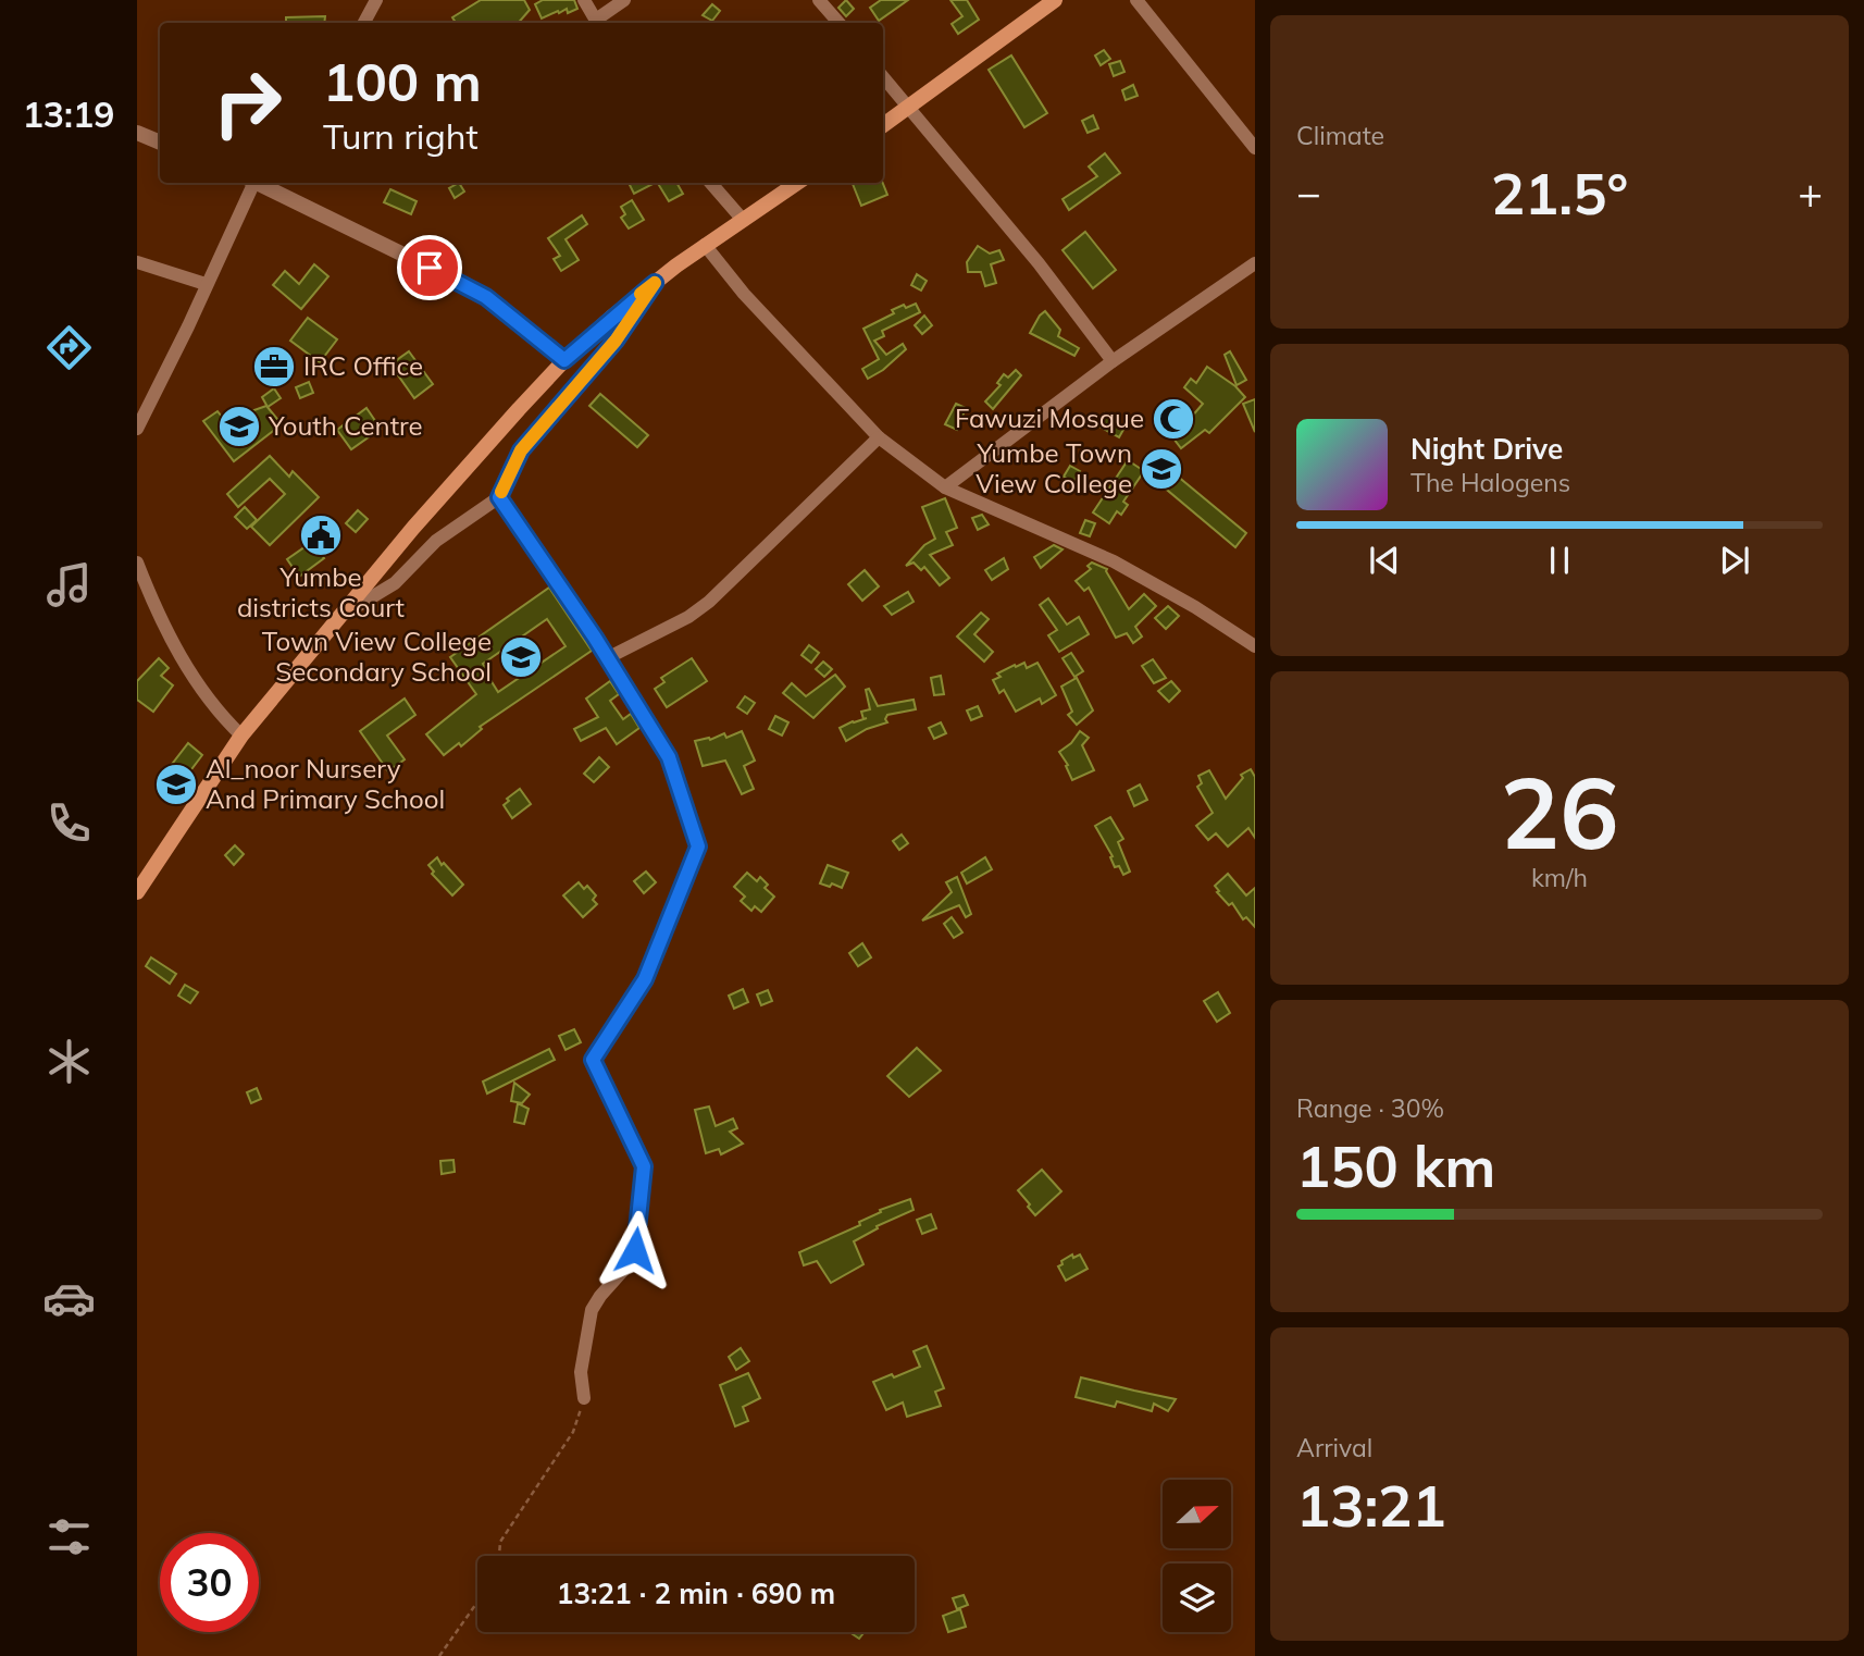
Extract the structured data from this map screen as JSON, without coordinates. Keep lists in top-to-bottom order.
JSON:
{
  "places": {
    "office": ["IRC Office"],
    "mosque": ["Fawuzi Mosque"],
    "school or university": [
      "Youth Centre",
      "Yumbe Town View College",
      "Town View College Secondary School",
      "Al_noor Nursery And Primary School"
    ],
    "public building": ["Yumbe districts Court"]
  },
  "north": "right",
  "page": {
    "tabs": "13:19",
    "tile": [
      "Climate",
      ["26", "km/h"],
      ["Range · 30%", "150 km"],
      ["Arrival", "13:21"]
    ],
    "turn": ["100 m", "Turn right"],
    "heat": ["−", "21.5°", "+"],
    "song": ["Night Drive", "The Halogens"],
    "limit": "30",
    "trip": "13:21 · 2 min · 690 m"
  }
}
